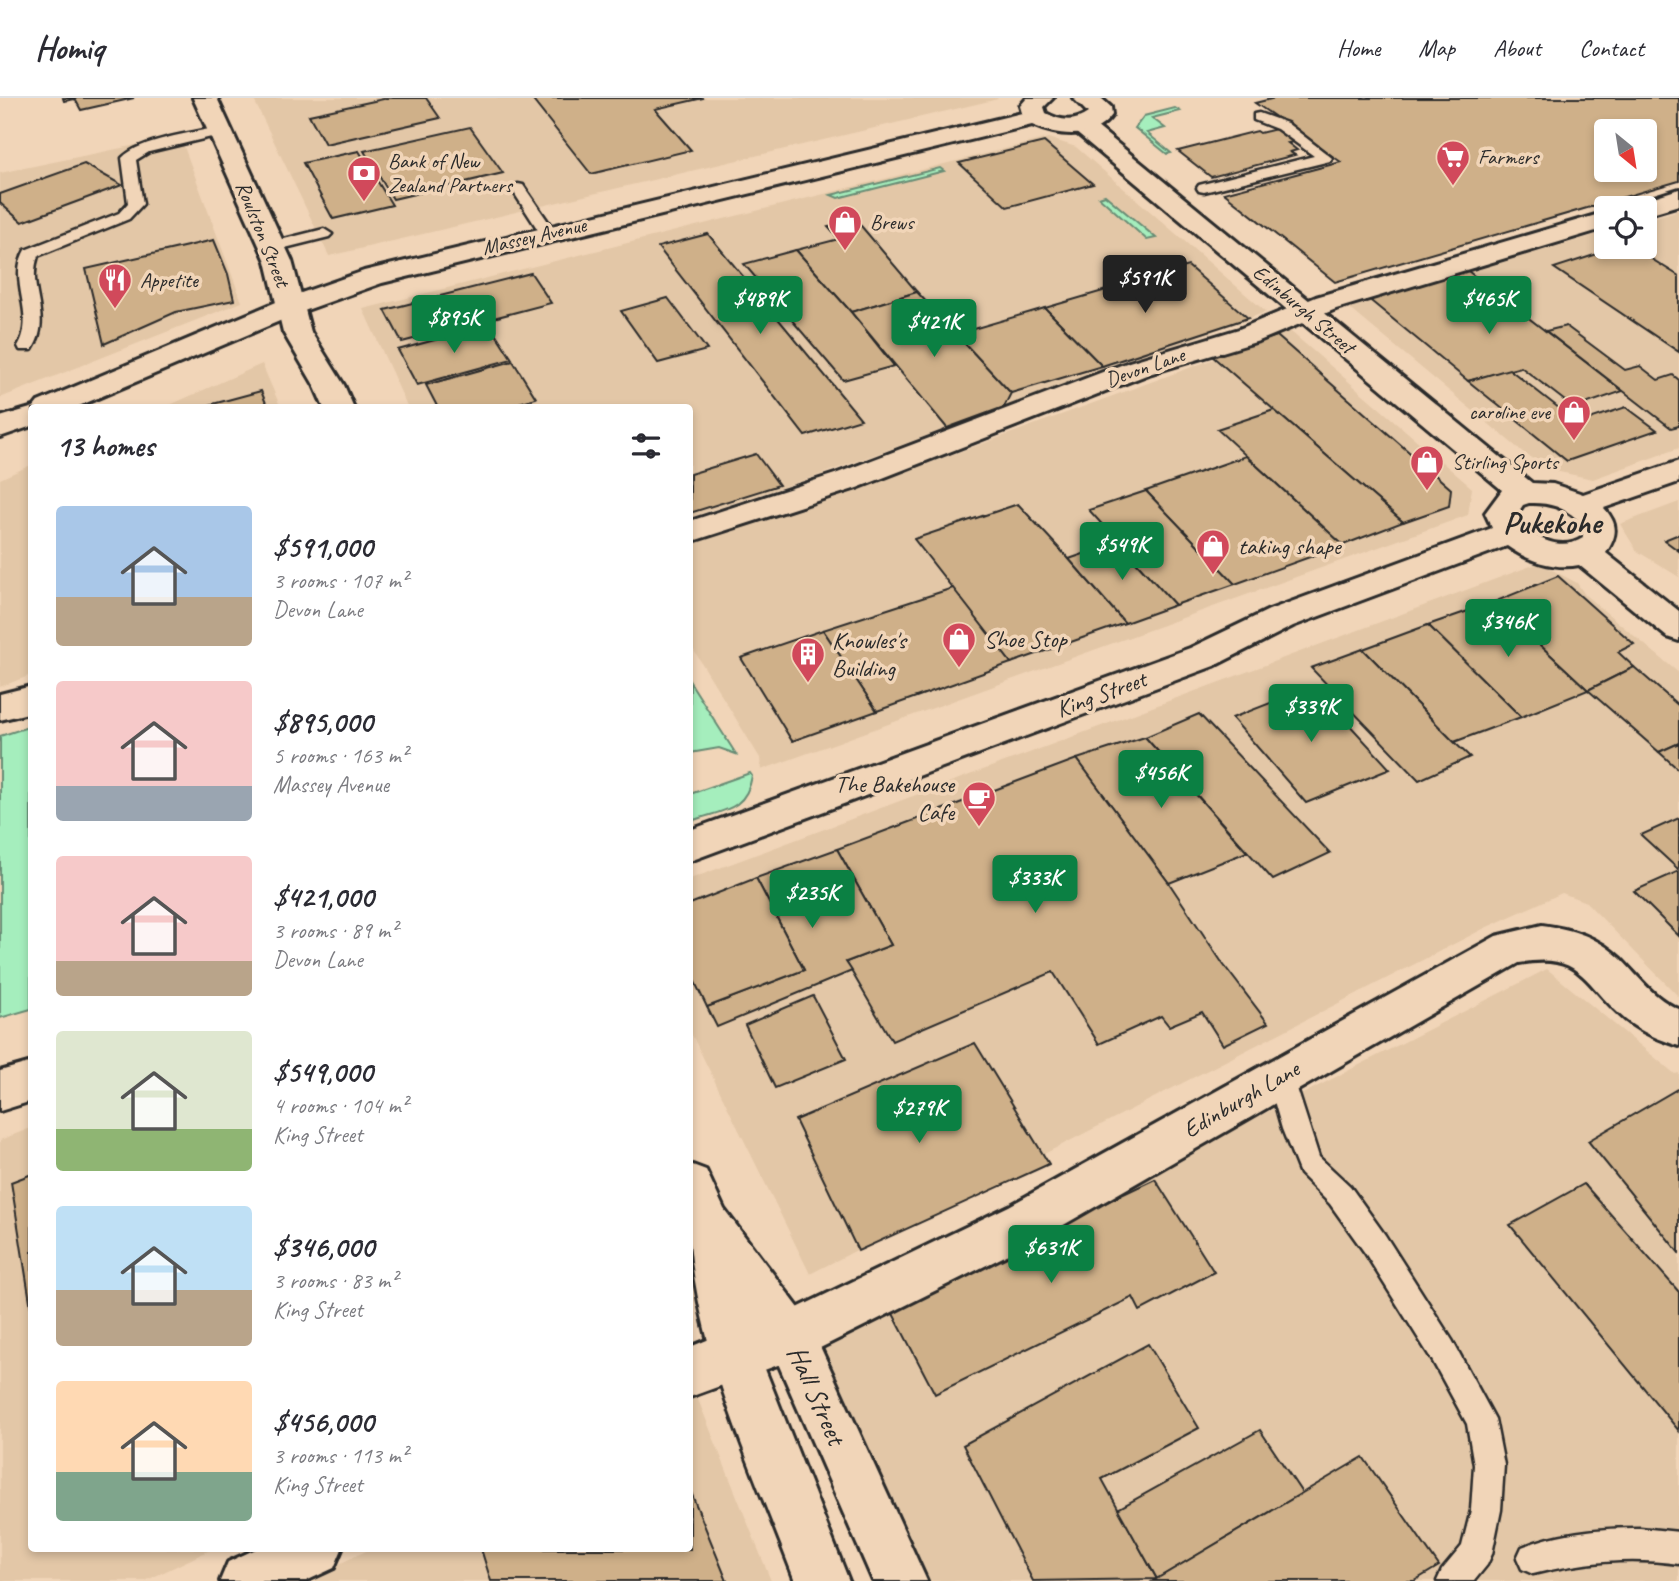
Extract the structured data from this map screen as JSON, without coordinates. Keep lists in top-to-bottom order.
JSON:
{
  "streets": {
    "street": [
      "Roulston Street",
      "Massey Avenue",
      "Edinburgh Street",
      "Devon Lane",
      "King Street",
      "Edinburgh Lane",
      "Hall Street"
    ]
  },
  "crossings": [
    ["Roulston Street", "Massey Avenue"],
    ["Edinburgh Street", "Devon Lane"],
    ["Edinburgh Street", "King Street"],
    ["Edinburgh Lane", "Hall Street"]
  ],
  "districts": ["Pukekohe"],
  "places": {
    "supermarket": ["Farmers"],
    "bank": ["Bank of New Zealand Partners"],
    "shop": [
      "Brews",
      "caroline eve",
      "Stirling Sports",
      "taking shape",
      "Shoe Stop"
    ],
    "restaurant": ["Appetite"],
    "building": ["Knowles's Building"],
    "cafe": ["The Bakehouse Cafe"]
  },
  "north": "bottom right",
  "page": {
    "header": "Homiq",
    "nav": [
      "Home",
      "Map",
      "About",
      "Contact"
    ],
    "price": [
      "$591K",
      "$489K",
      "$465K",
      "$895K",
      "$421K",
      "$549K",
      "$346K",
      "$339K",
      "$456K",
      "$333K",
      "$235K",
      "$279K",
      "$631K"
    ],
    "heading": "13 homes",
    "list": [
      {
        "name": "$591,000",
        "note": "3 rooms · 107 m² · Devon Lane"
      },
      {
        "name": "$895,000",
        "note": "5 rooms · 163 m² · Massey Avenue"
      },
      {
        "name": "$421,000",
        "note": "3 rooms · 89 m² · Devon Lane"
      },
      {
        "name": "$549,000",
        "note": "4 rooms · 104 m² · King Street"
      },
      {
        "name": "$346,000",
        "note": "3 rooms · 83 m² · King Street"
      },
      {
        "name": "$456,000",
        "note": "3 rooms · 113 m² · King Street"
      }
    ]
  }
}
